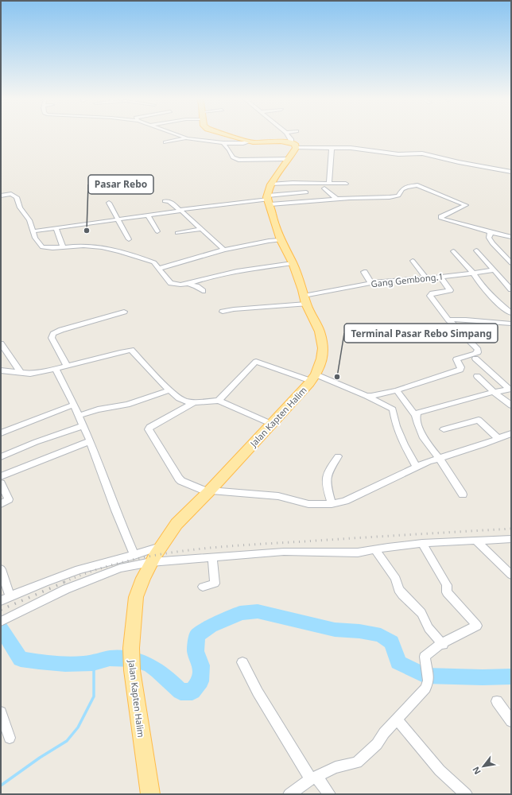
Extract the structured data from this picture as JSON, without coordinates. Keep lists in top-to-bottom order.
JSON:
{
  "streets": {
    "main road": ["Jalan Kapten Halim"],
    "street": ["Gang Gembong.1"]
  },
  "crossings": [
    ["Gang Gembong.1", "Jalan Kapten Halim"]
  ],
  "places": ["Pasar Rebo", "Terminal Pasar Rebo Simpang"],
  "north": "bottom left"
}
